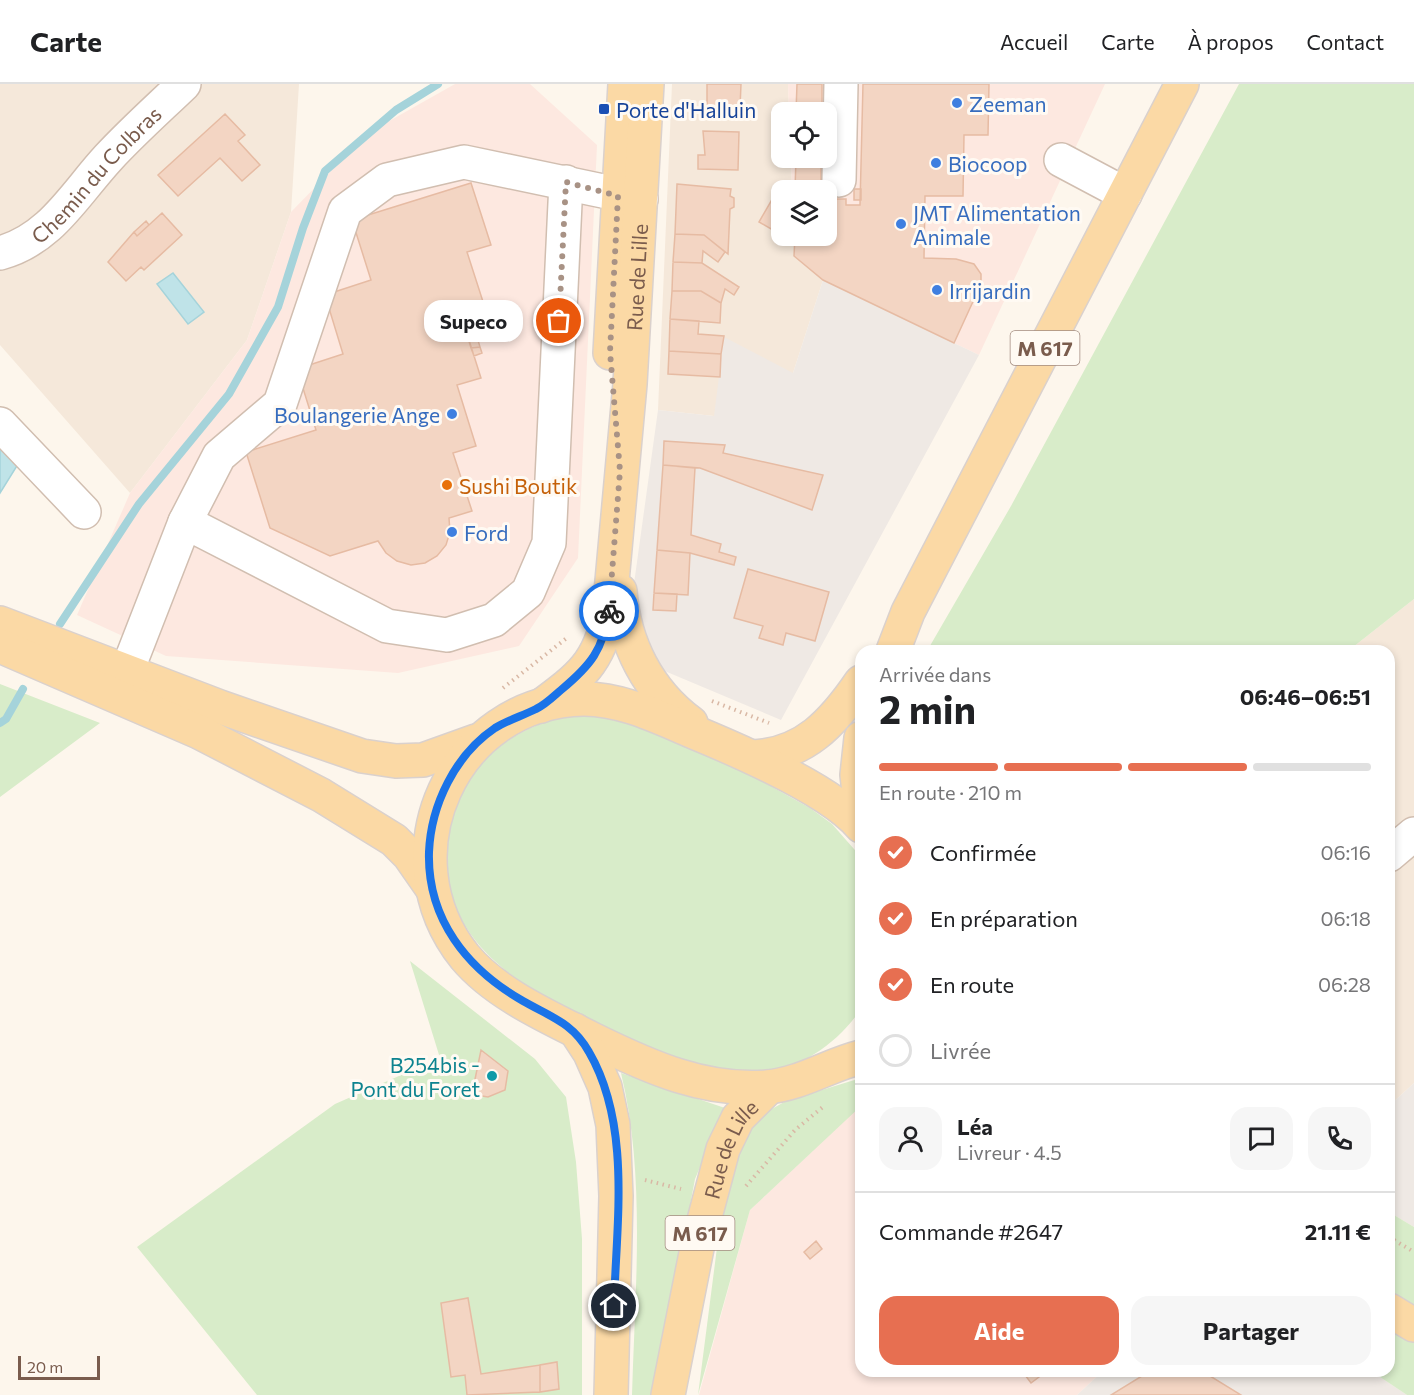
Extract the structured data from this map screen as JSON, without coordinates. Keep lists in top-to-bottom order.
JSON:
{
  "streets": {
    "main road": ["Rue de Lille", "M 617"],
    "street": ["Chemin du Colbras"]
  },
  "places": {
    "other": [
      "Zeeman",
      "Biocoop",
      "JMT Alimentation Animale",
      "Irrijardin",
      "Supeco",
      "Boulangerie Ange",
      "Sushi Boutik",
      "Ford",
      "B254bis - Pont du Foret"
    ],
    "transit": ["Porte d'Halluin"]
  },
  "scale_bar": "20 m",
  "page": {
    "header": "Carte",
    "nav": [
      "Accueil",
      "Carte",
      "À propos",
      "Contact"
    ],
    "bubble": "Supeco",
    "heading": ["2 min", "Arrivée dans", "06:46–06:51"],
    "panel": [
      "Léa",
      "Livreur · 4.5",
      "Commande #2647",
      "21.11 €"
    ],
    "bar": "En route · 210 m",
    "list": [
      ["Confirmée", "06:16"],
      ["En préparation", "06:18"],
      ["En route", "06:28"],
      "Livrée"
    ],
    "buttons": ["Aide", "Partager"],
    "scale": "20 m"
  }
}
